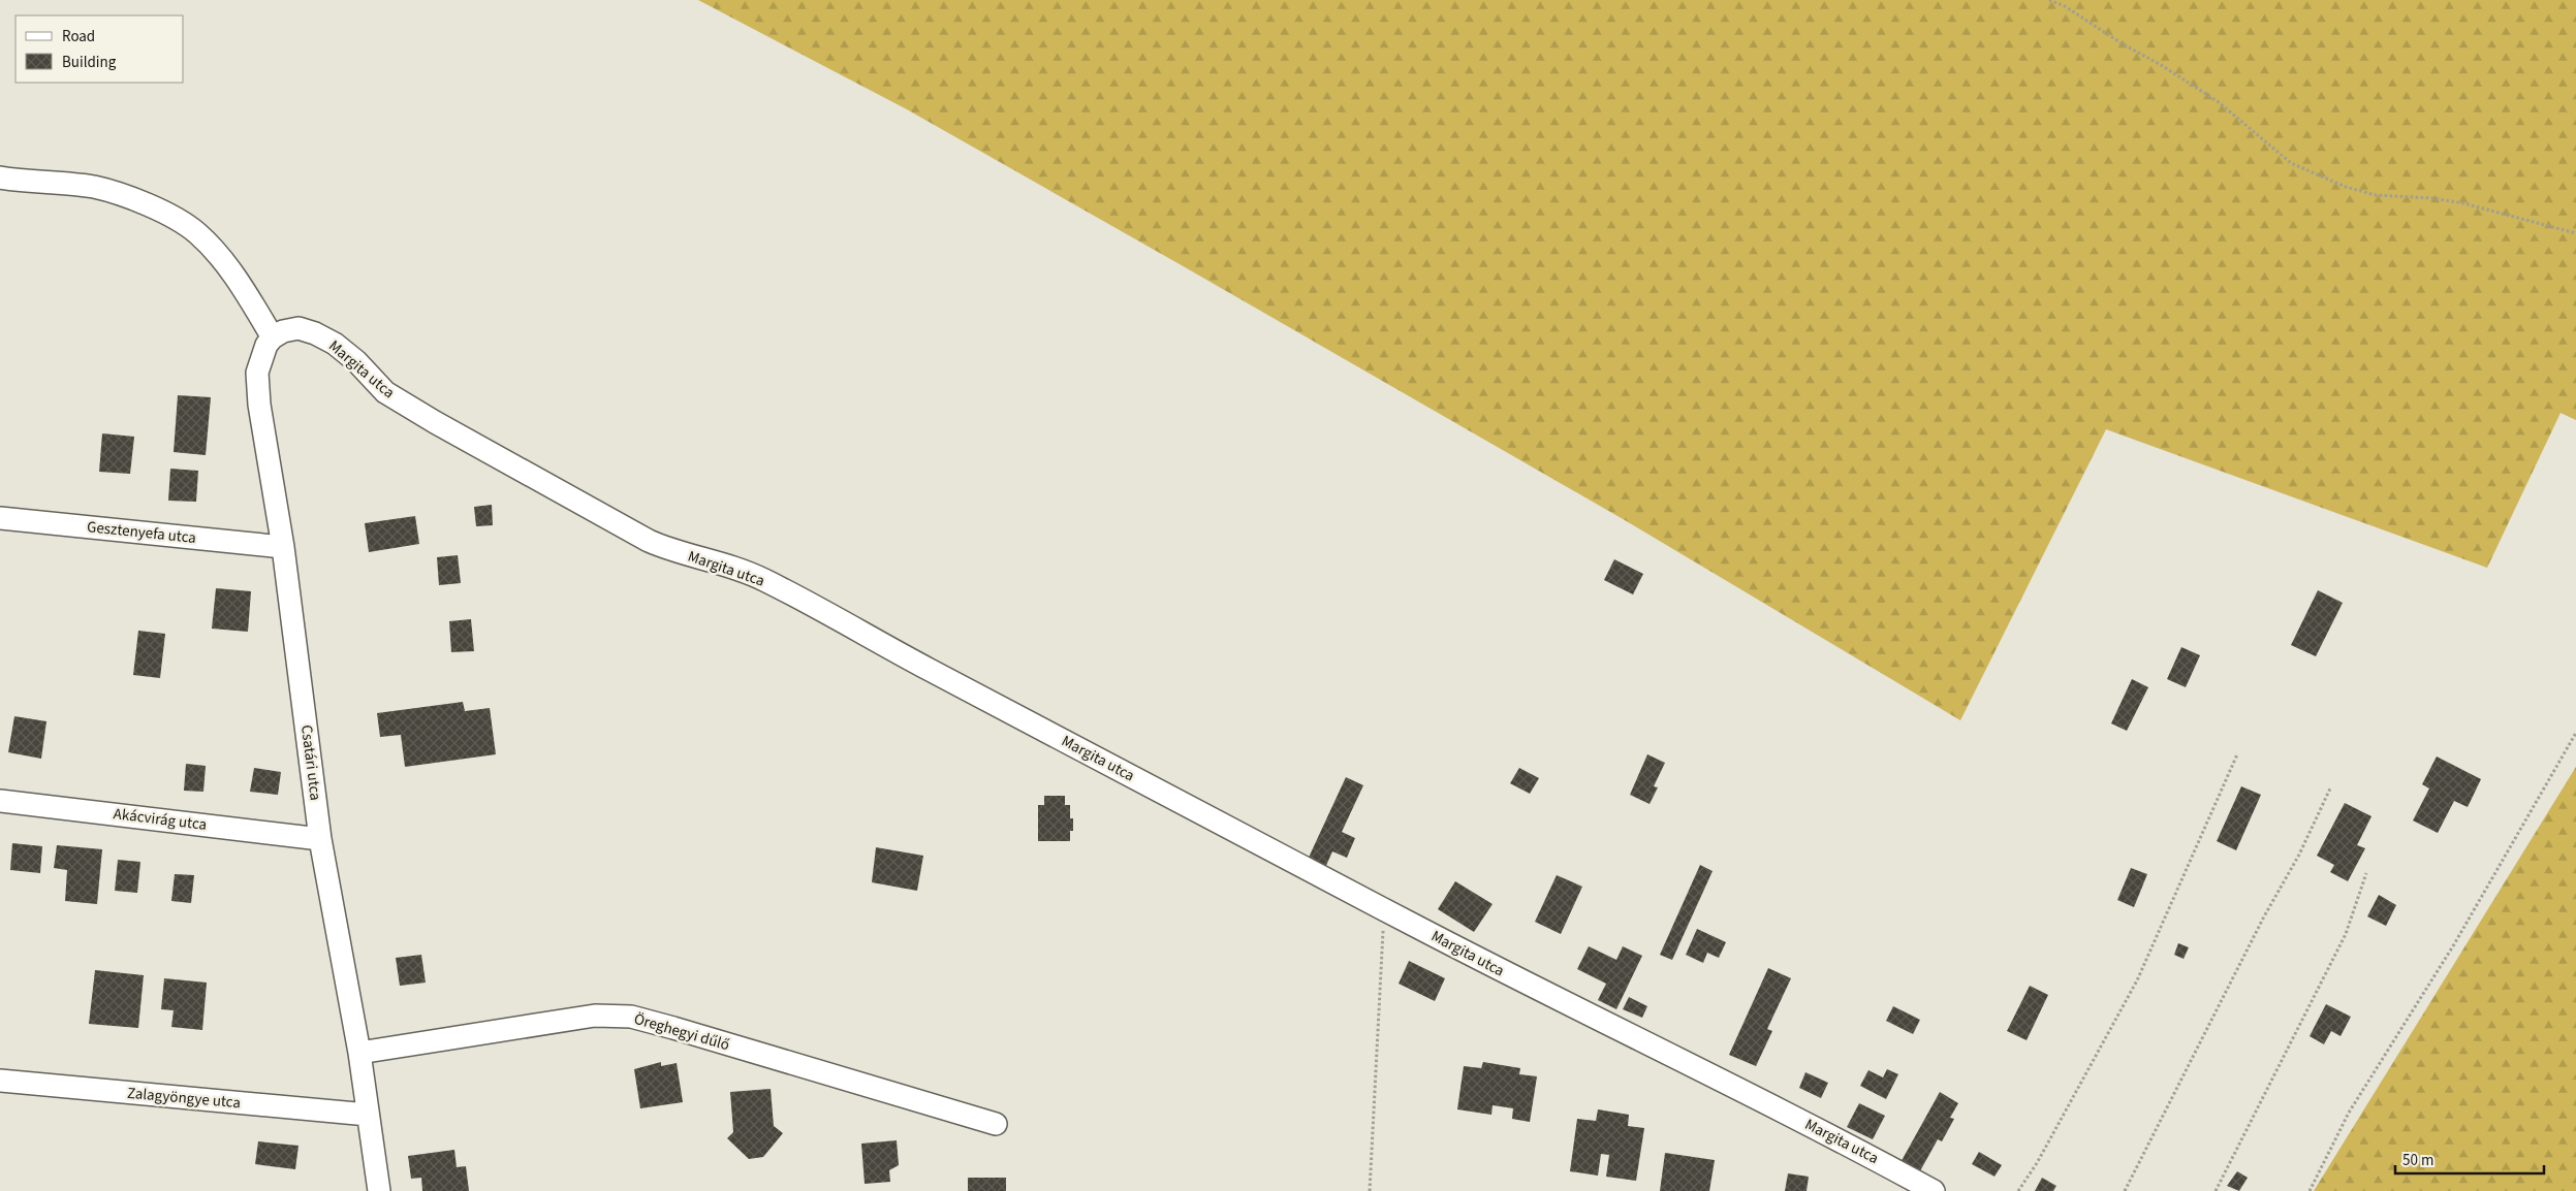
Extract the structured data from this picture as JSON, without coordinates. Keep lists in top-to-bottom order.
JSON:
{
  "streets": {
    "street": [
      "Margita utca",
      "Gesztenyefa utca",
      "Csatári utca",
      "Akácvirág utca",
      "Öreghegyi dűlő",
      "Zalagyöngye utca"
    ]
  },
  "crossings": [
    ["Margita utca", "Csatári utca"],
    ["Gesztenyefa utca", "Csatári utca"],
    ["Csatári utca", "Akácvirág utca"],
    ["Csatári utca", "Öreghegyi dűlő"],
    ["Csatári utca", "Zalagyöngye utca"]
  ],
  "legend": ["Road", "Building"],
  "scale_bar": "50 m"
}
